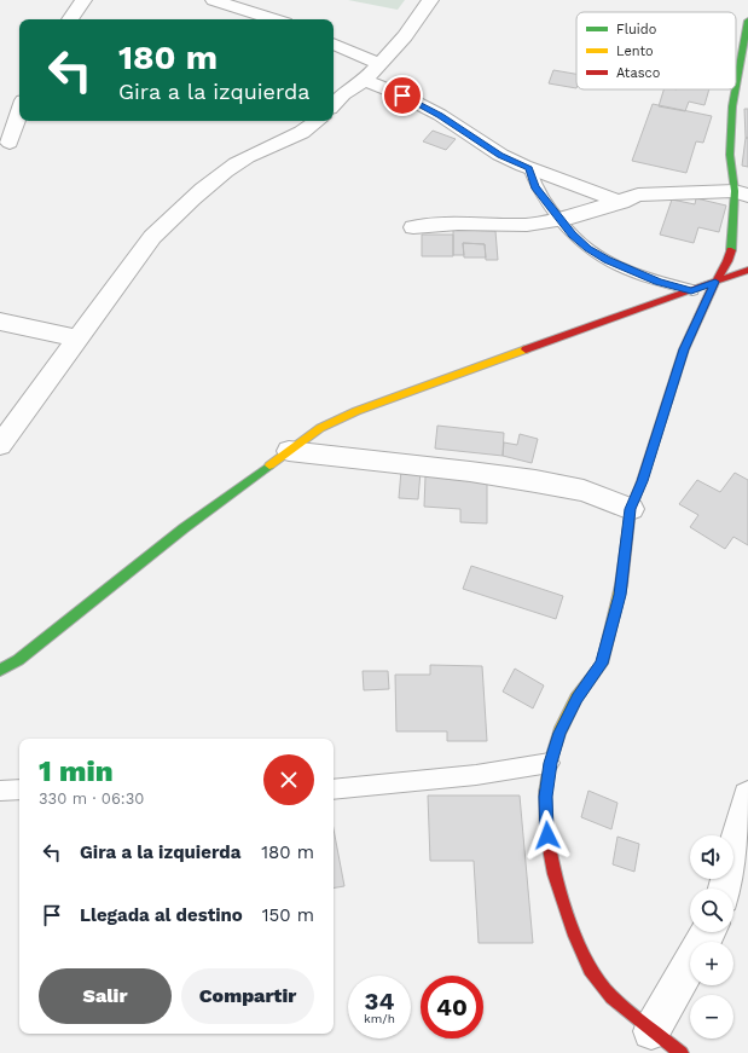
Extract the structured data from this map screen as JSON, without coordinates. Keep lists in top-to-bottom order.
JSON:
{
  "legend": ["Fluido", "Lento", "Atasco"],
  "page": {
    "turn": ["180 m", "Gira a la izquierda"],
    "heading": ["1 min", "330 m · 06:30"],
    "list": [
      {
        "name": "Gira a la izquierda",
        "value": "180 m"
      },
      {
        "name": "Llegada al destino",
        "value": "150 m"
      }
    ],
    "map_buttons": ["+", "−"],
    "buttons": ["Salir", "Compartir"],
    "speed": "34 km/h",
    "limit": "40"
  }
}
